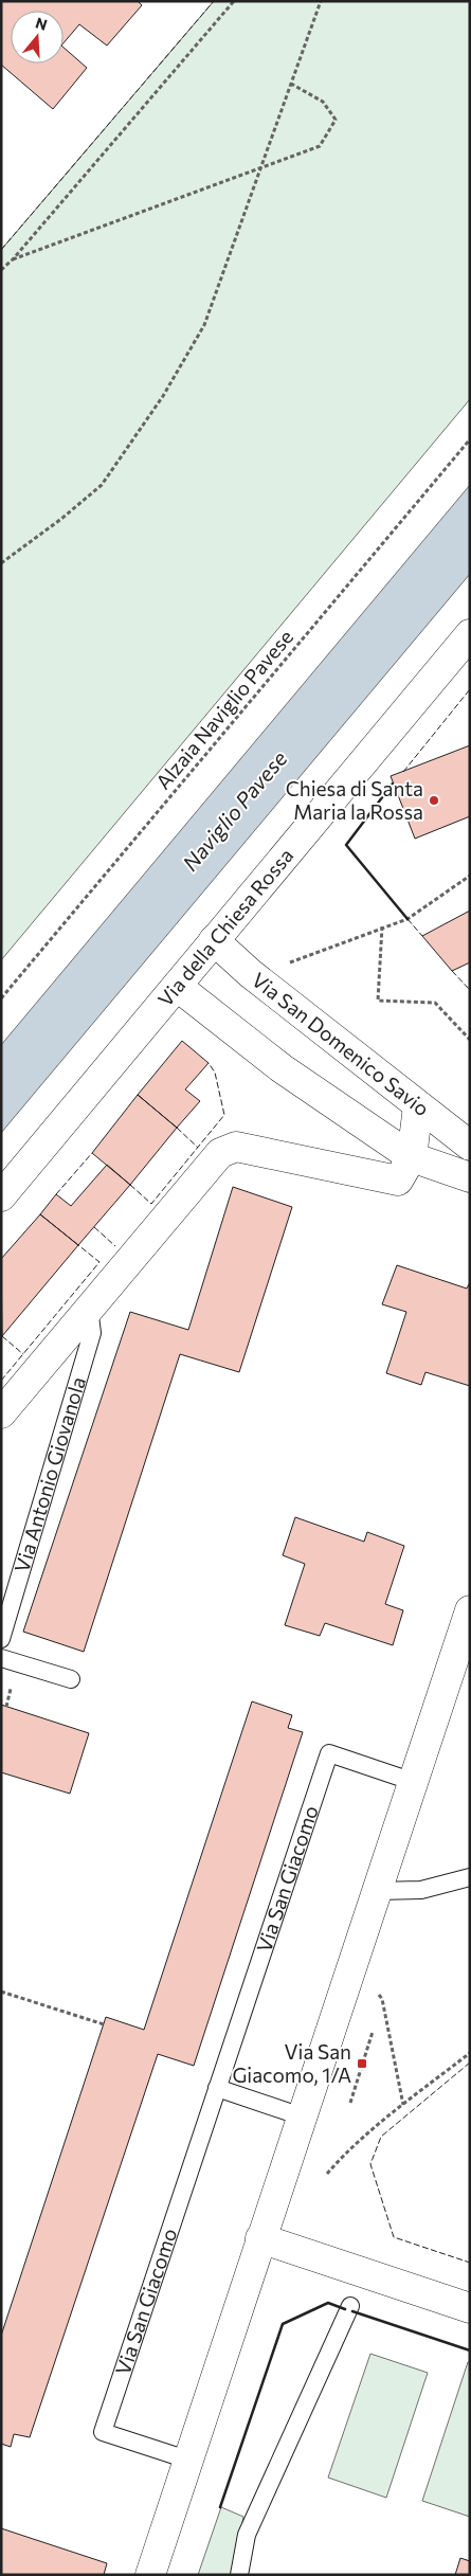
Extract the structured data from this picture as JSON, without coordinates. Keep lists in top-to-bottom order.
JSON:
{
  "streets": {
    "street": ["Via della Chiesa Rossa", "Via San Domenico Savio", "Via Antonio Giovanola"],
    "lane": ["Via San Giacomo"],
    "path": ["Alzaia Naviglio Pavese"]
  },
  "crossings": [
    ["Via della Chiesa Rossa", "Via San Domenico Savio"]
  ],
  "water": ["Naviglio Pavese"],
  "places": {
    "other": ["Chiesa di Santa Maria la Rossa"],
    "transit": ["Via San Giacomo, 1/A"]
  },
  "north": "top"
}
